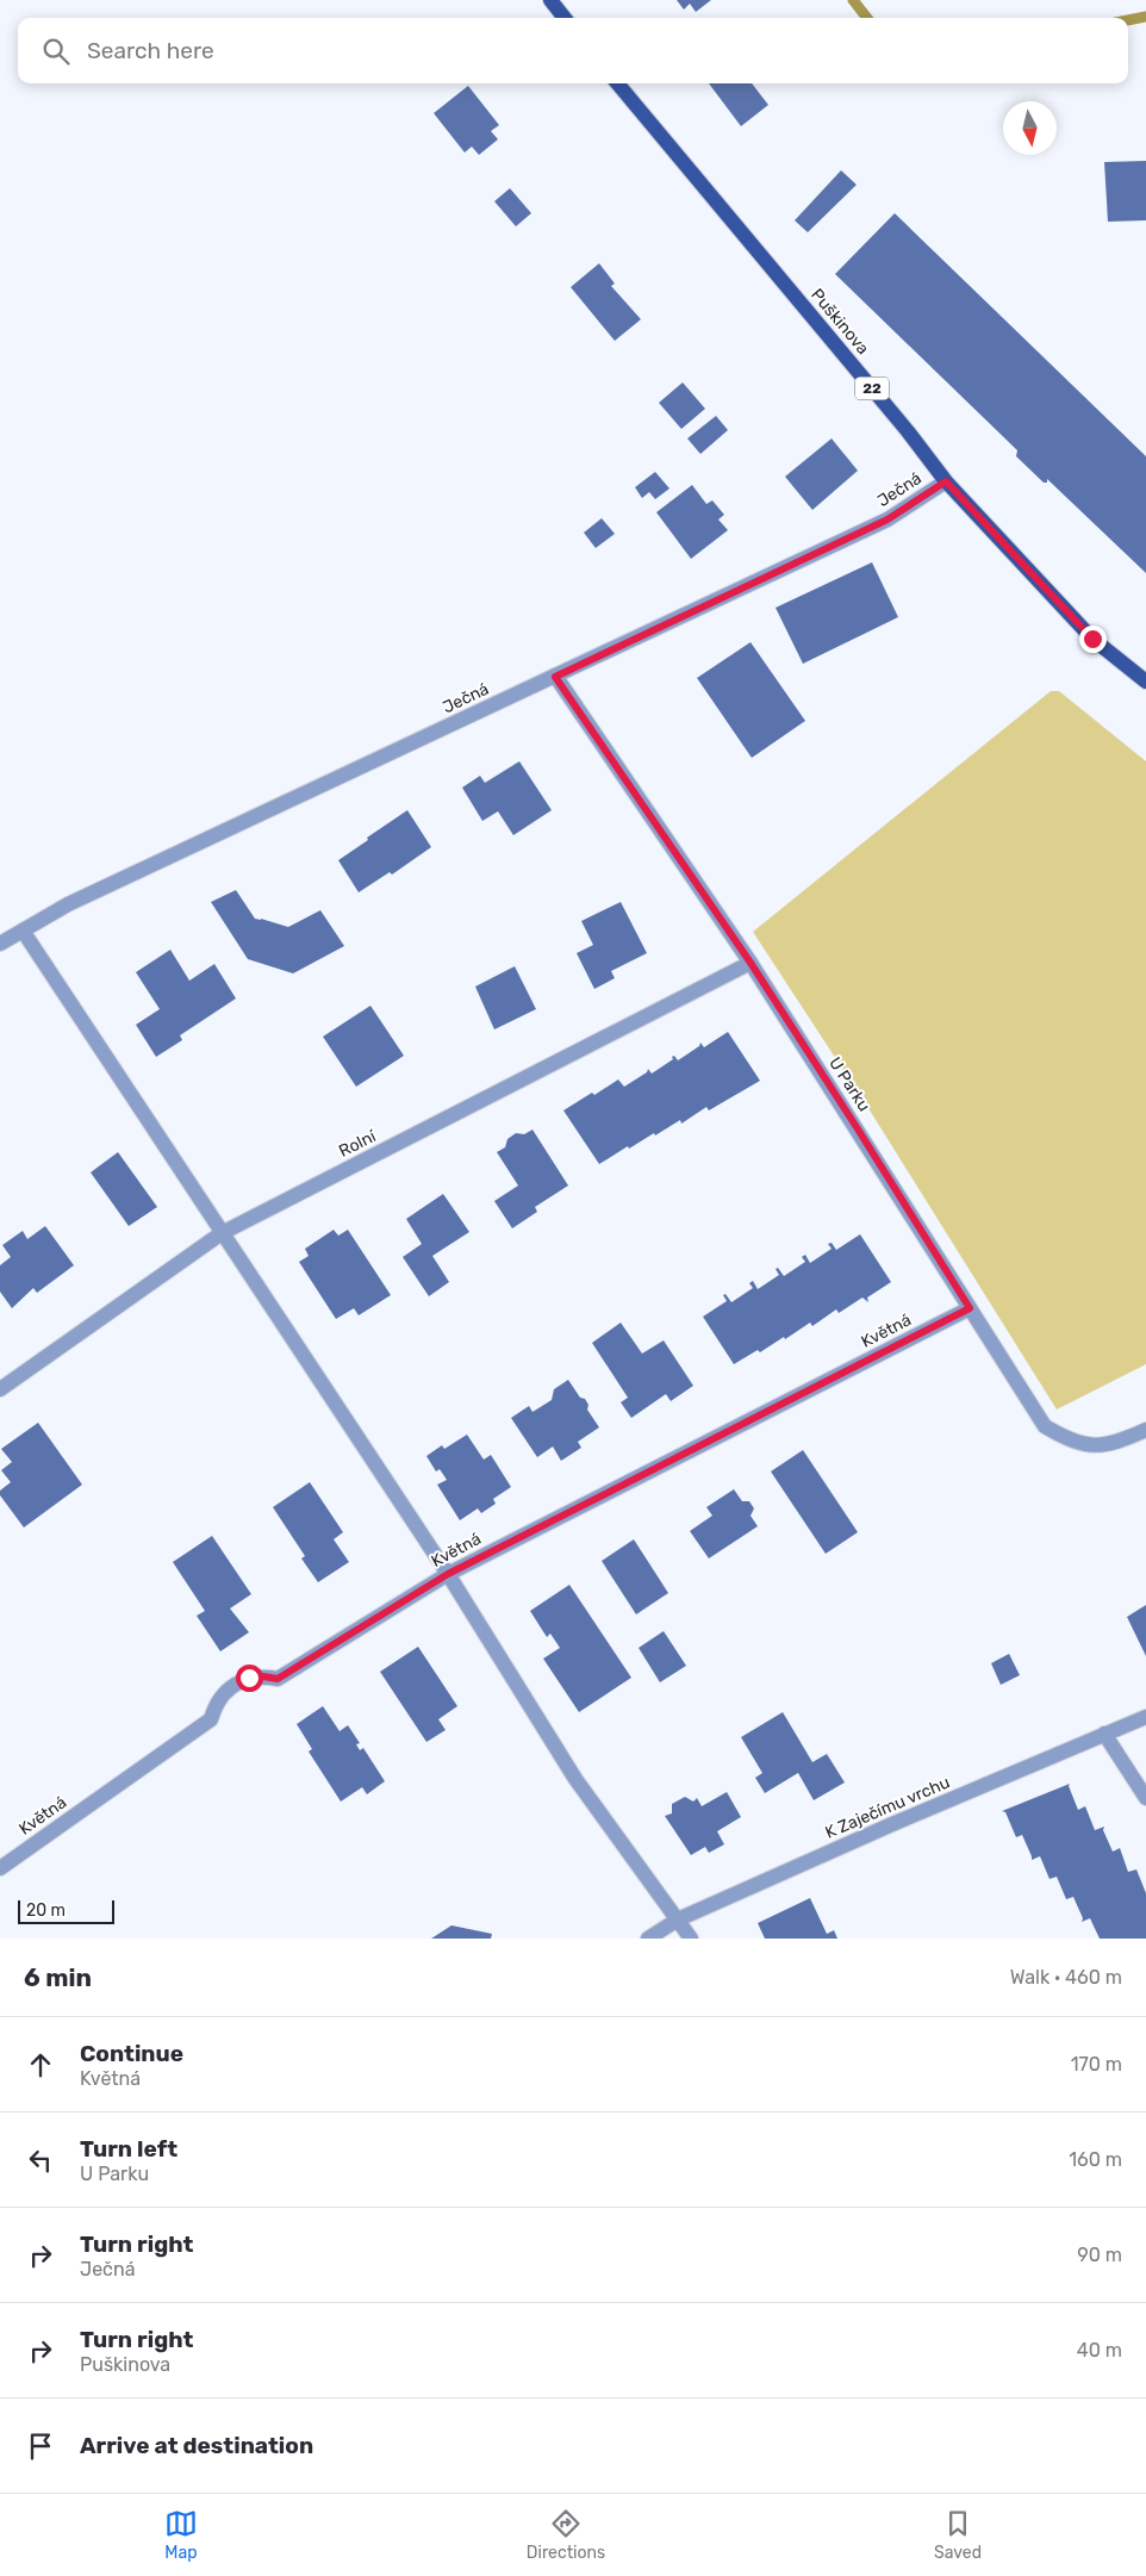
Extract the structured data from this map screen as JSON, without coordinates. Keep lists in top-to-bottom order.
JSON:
{
  "streets": {
    "main road": ["Puškinova", "22"],
    "street": [
      "Ječná",
      "U Parku",
      "Rolní",
      "Květná",
      "K Zaječímu vrchu"
    ]
  },
  "crossings": [
    ["Puškinova", "Ječná"],
    ["Ječná", "U Parku"],
    ["U Parku", "Rolní"],
    ["U Parku", "Květná"]
  ],
  "scale_bar": "20 m",
  "north": "bottom",
  "page": {
    "search": "Search here",
    "scale": "20 m",
    "heading": ["6 min", "Walk · 460 m"],
    "list": [
      ["Continue", "Květná", "170 m"],
      ["Turn left", "U Parku", "160 m"],
      ["Turn right", "Ječná", "90 m"],
      ["Turn right", "Puškinova", "40 m"],
      "Arrive at destination"
    ],
    "nav": ["Map", "Directions", "Saved"]
  }
}
